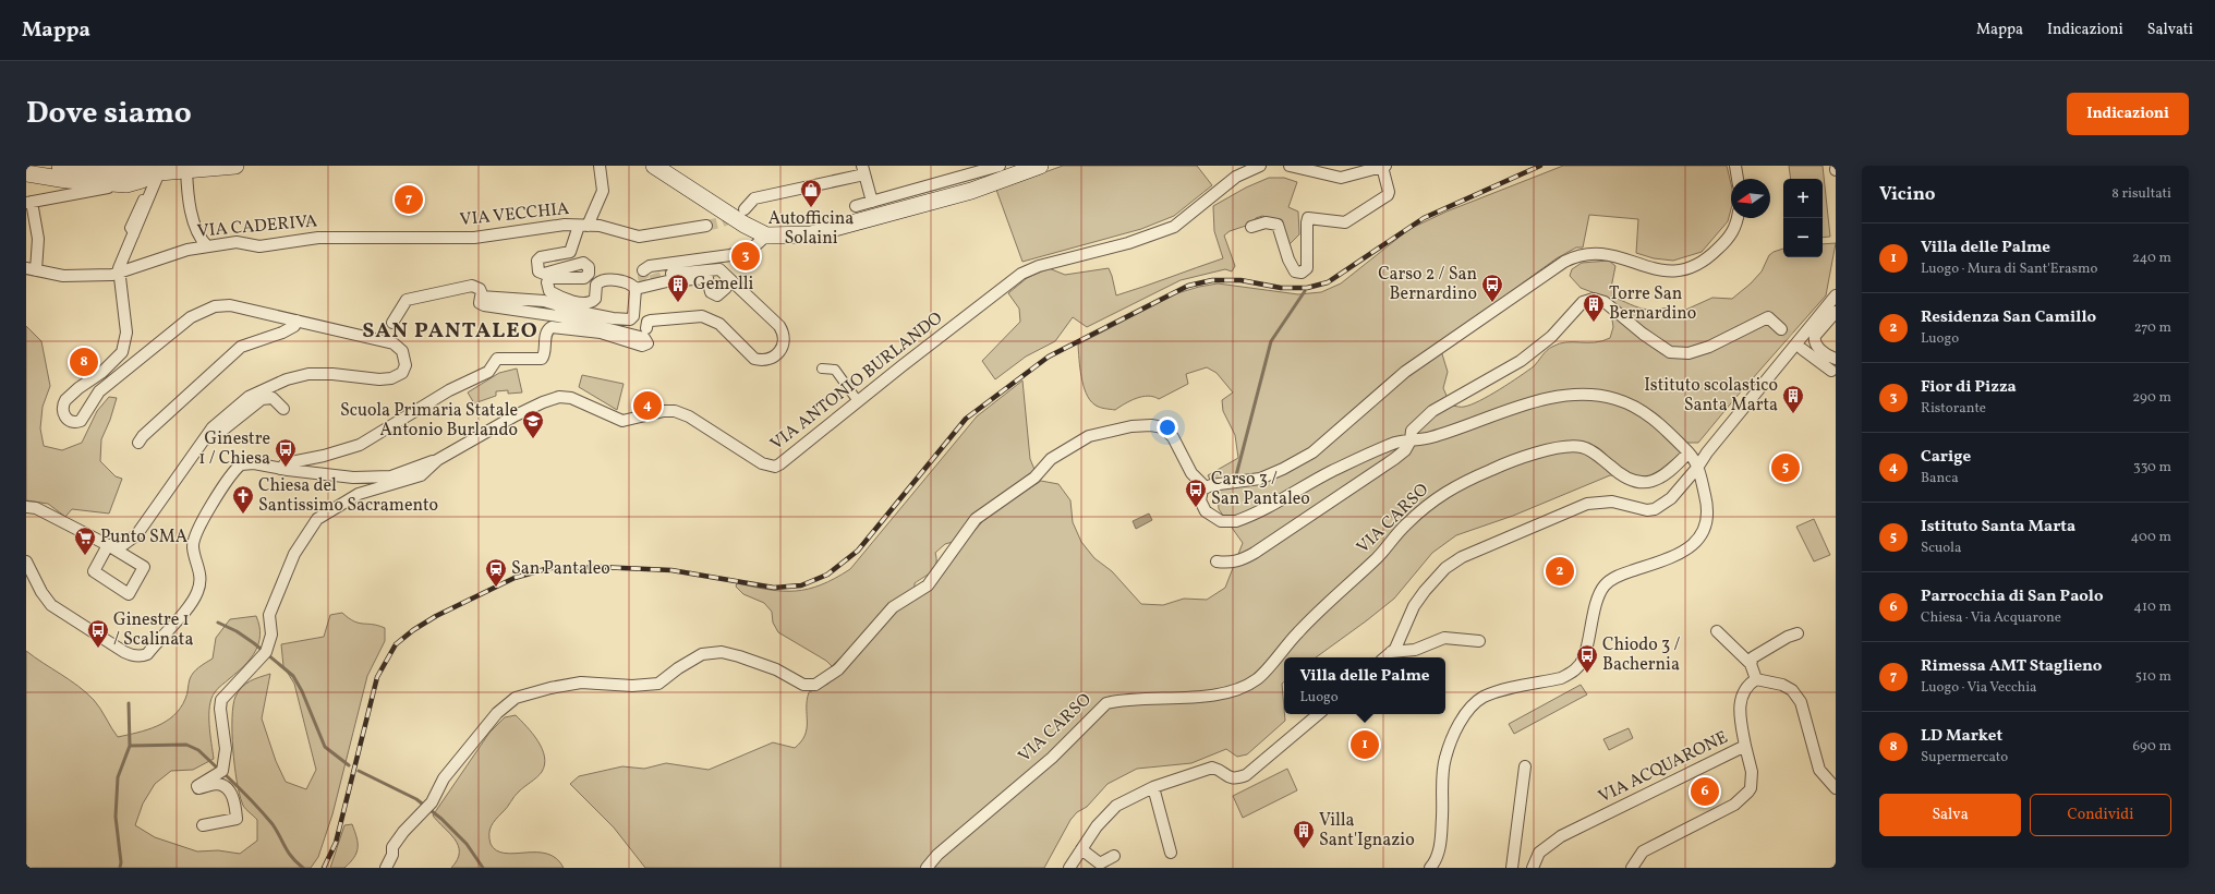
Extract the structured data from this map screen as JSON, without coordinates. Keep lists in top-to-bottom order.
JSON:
{
  "streets": {
    "street": [
      "VIA VECCHIA",
      "VIA CADERIVA",
      "VIA ANTONIO BURLANDO",
      "VIA CARSO",
      "VIA ACQUARONE"
    ]
  },
  "crossings": [
    ["VIA VECCHIA", "VIA CADERIVA"]
  ],
  "districts": ["SAN PANTALEO"],
  "places": {
    "shop": ["Autofficina Solaini"],
    "building": [
      "Gemelli",
      "Torre San Bernardino",
      "Istituto scolastico Santa Marta",
      "Villa Sant'Ignazio"
    ],
    "bus stop": [
      "Carso 2 / San Bernardino",
      "Ginestre 1 / Chiesa",
      "Carso 3 / San Pantaleo",
      "Ginestre 1 / Scalinata",
      "Chiodo 3 / Bachernia"
    ],
    "school or university": ["Scuola Primaria Statale Antonio Burlando"],
    "church": ["Chiesa del Santissimo Sacramento"],
    "supermarket": ["Punto SMA"],
    "station": ["San Pantaleo"]
  },
  "north": "left",
  "page": {
    "header": "Mappa",
    "nav": ["Mappa", "Indicazioni", "Salvati"],
    "title": "Dove siamo",
    "buttons": [
      "Indicazioni",
      ["Salva", "Condividi"]
    ],
    "heading": ["Vicino", "8 risultati"],
    "map_buttons": ["+", "−"],
    "pins": [
      "7",
      "3",
      "8",
      "4",
      "5",
      "2",
      "1",
      "6"
    ],
    "list": [
      {
        "mark": "1",
        "name": "Villa delle Palme",
        "note": "Luogo · Mura di Sant'Erasmo",
        "value": "240 m"
      },
      {
        "mark": "2",
        "name": "Residenza San Camillo",
        "note": "Luogo",
        "value": "270 m"
      },
      {
        "mark": "3",
        "name": "Fior di Pizza",
        "note": "Ristorante",
        "value": "290 m"
      },
      {
        "mark": "4",
        "name": "Carige",
        "note": "Banca",
        "value": "330 m"
      },
      {
        "mark": "5",
        "name": "Istituto Santa Marta",
        "note": "Scuola",
        "value": "400 m"
      },
      {
        "mark": "6",
        "name": "Parrocchia di San Paolo",
        "note": "Chiesa · Via Acquarone",
        "value": "410 m"
      },
      {
        "mark": "7",
        "name": "Rimessa AMT Staglieno",
        "note": "Luogo · Via Vecchia",
        "value": "510 m"
      },
      {
        "mark": "8",
        "name": "LD Market",
        "note": "Supermercato",
        "value": "690 m"
      }
    ],
    "popup": ["Villa delle Palme", "Luogo"]
  }
}
